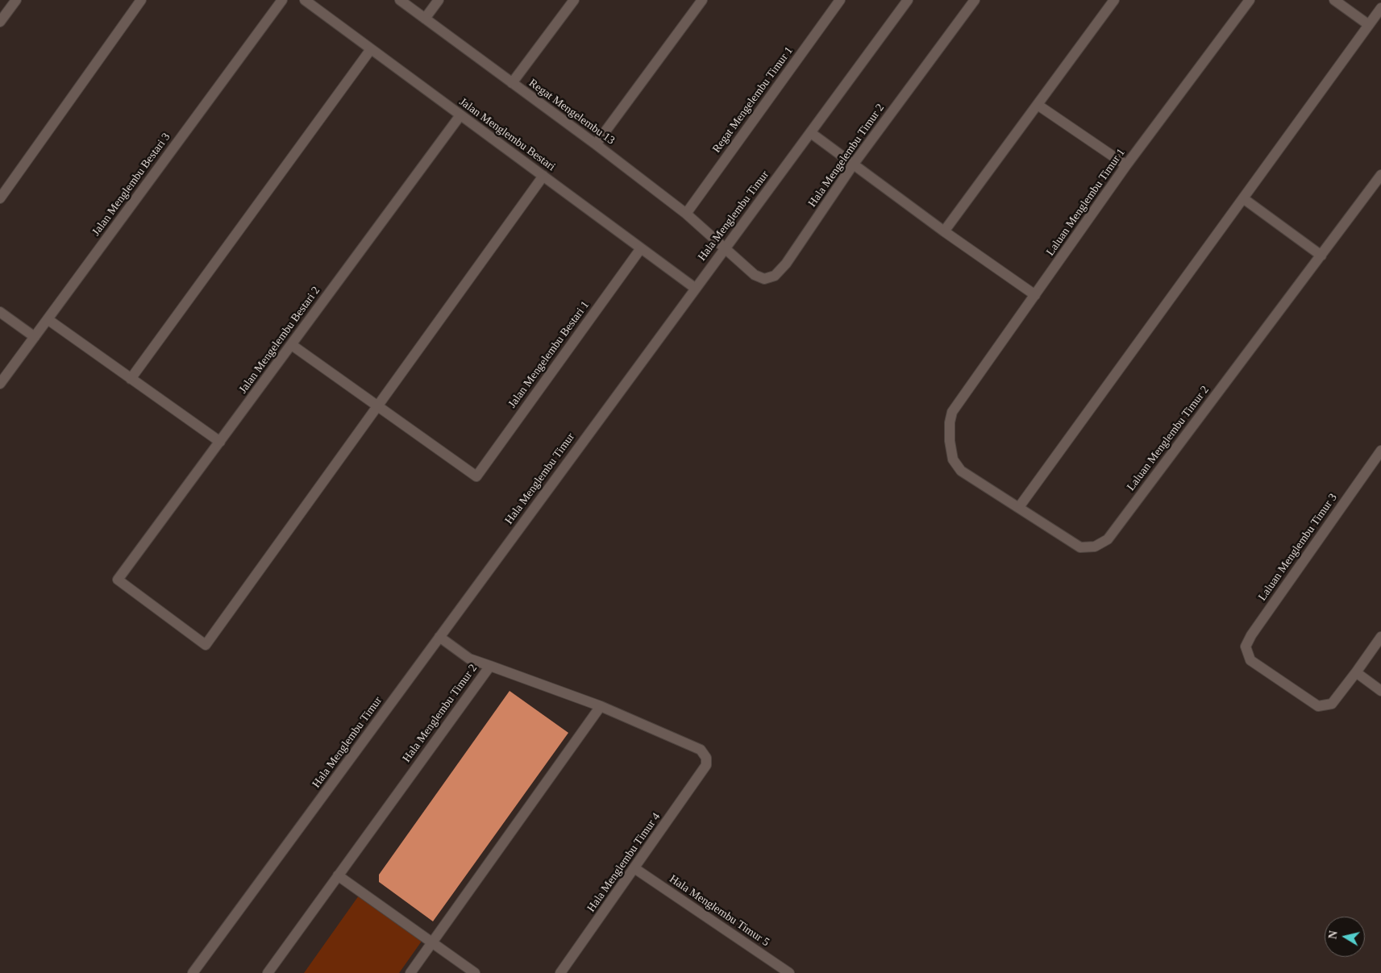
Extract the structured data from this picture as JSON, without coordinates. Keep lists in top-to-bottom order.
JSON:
{
  "streets": {
    "street": [
      "Regat Mengelembu Timur 1",
      "Regat Mengelembu 13",
      "Jalan Menglembu Bestari",
      "Hala Mengelembu Timur 2",
      "Jalan Menglembu Bestari 3",
      "Laluan Menglembu Timur 1",
      "Hala Menglembu Timur",
      "Jalan Mengelembu Bestari 2",
      "Jalan Mengelembu Bestari 1",
      "Laluan Menglembu Timur 2",
      "Laluan Menglembu Timur 3",
      "Hala Menglembu Timur 2",
      "Hala Menglembu Timur 4",
      "Hala Menglembu Timur 5"
    ]
  },
  "crossings": [
    ["Regat Mengelembu Timur 1", "Regat Mengelembu 13"],
    ["Regat Mengelembu 13", "Hala Mengelembu Timur 2"],
    ["Regat Mengelembu 13", "Hala Menglembu Timur"],
    ["Jalan Menglembu Bestari", "Hala Menglembu Timur"],
    ["Jalan Menglembu Bestari", "Jalan Mengelembu Bestari 2"],
    ["Jalan Menglembu Bestari", "Jalan Mengelembu Bestari 1"],
    ["Hala Mengelembu Timur 2", "Hala Menglembu Timur"],
    ["Laluan Menglembu Timur 1", "Laluan Menglembu Timur 2"],
    ["Jalan Mengelembu Bestari 2", "Jalan Mengelembu Bestari 1"],
    ["Hala Menglembu Timur 2", "Hala Menglembu Timur 4"],
    ["Hala Menglembu Timur 4", "Hala Menglembu Timur 5"]
  ],
  "north": "left"
}
